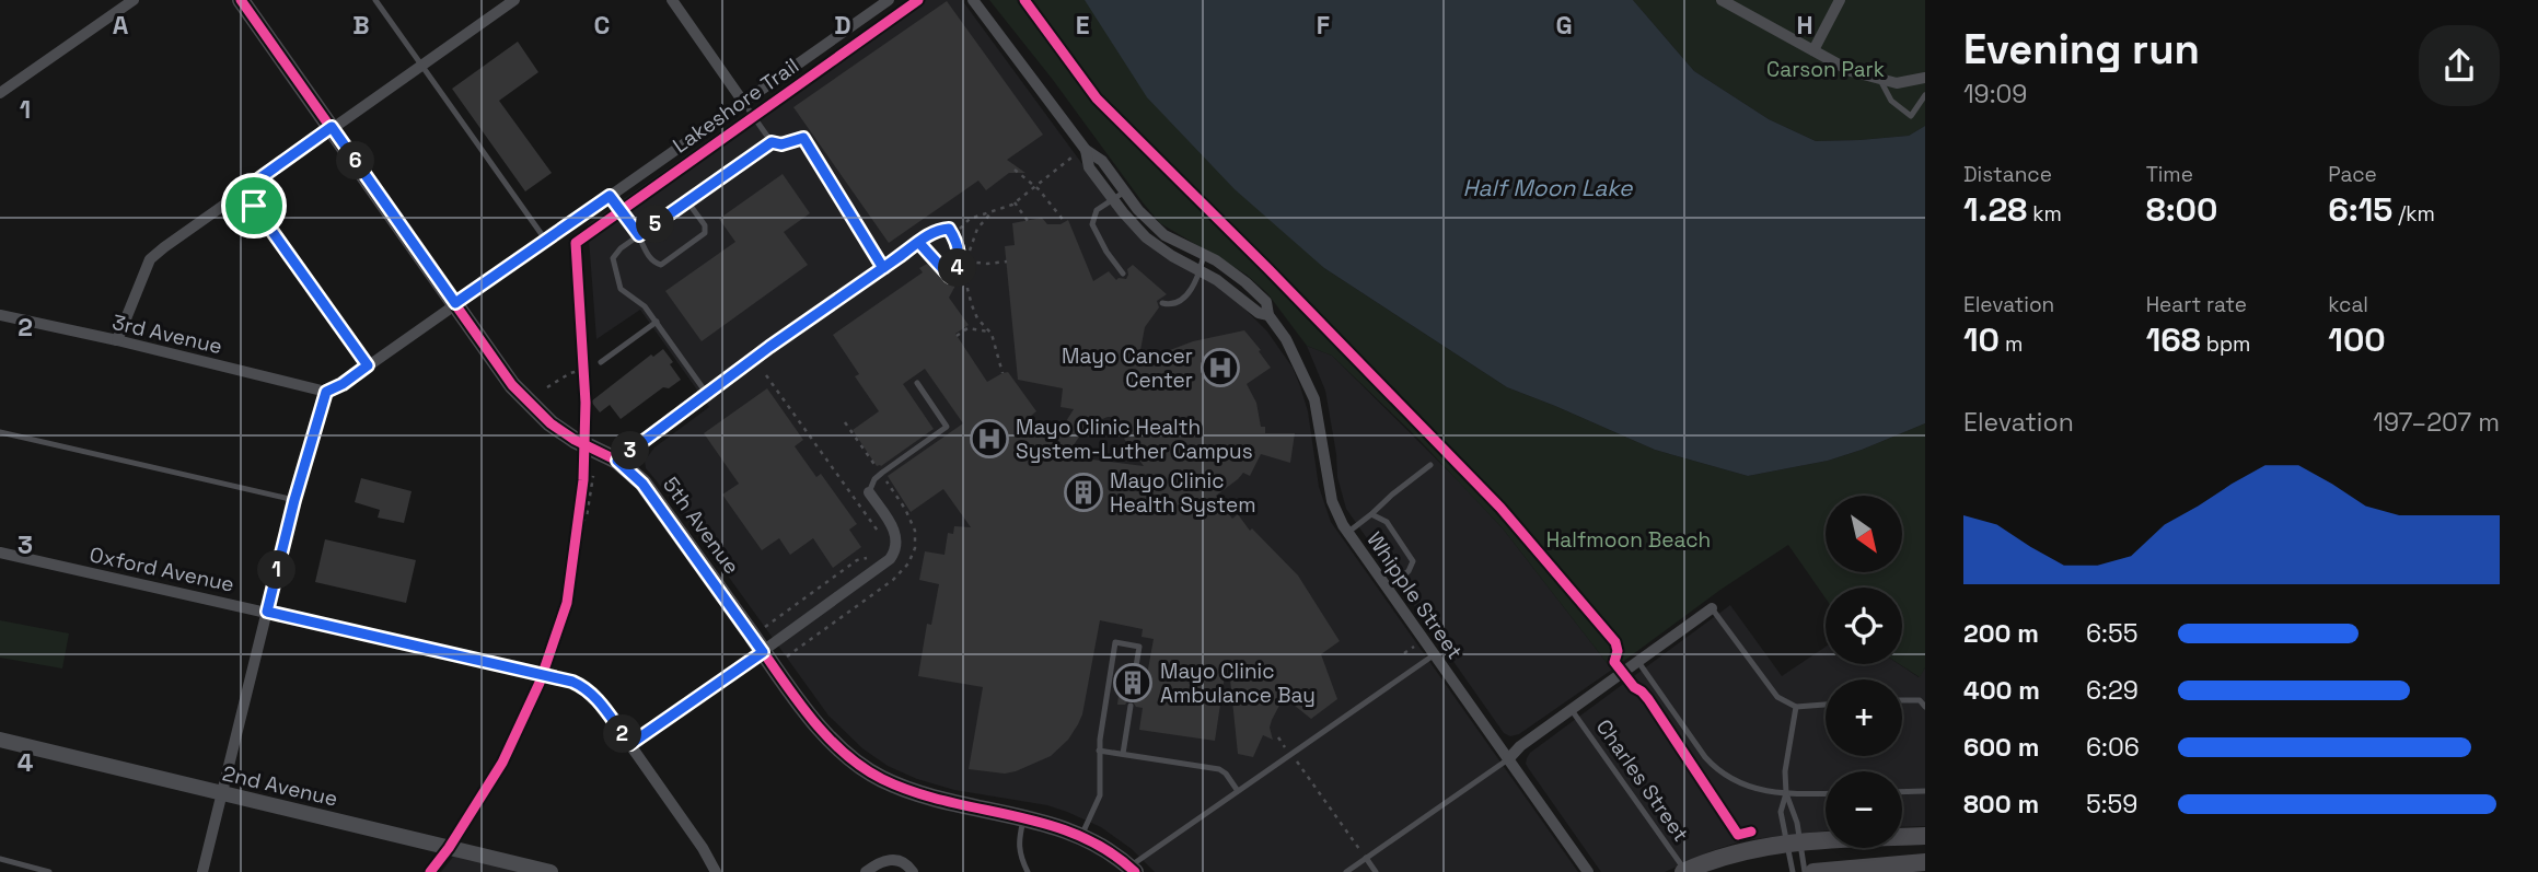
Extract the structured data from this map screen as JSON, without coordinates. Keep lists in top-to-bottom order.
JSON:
{
  "streets": {
    "main road": ["5th Avenue"],
    "street": [
      "3rd Avenue",
      "Oxford Avenue",
      "Whipple Street",
      "2nd Avenue"
    ],
    "lane": ["Charles Street"],
    "cycle path": ["Lakeshore Trail"]
  },
  "water": ["Half Moon Lake"],
  "parks": ["Carson Park", "Halfmoon Beach"],
  "places": {
    "hospital": ["Mayo Cancer Center", "Mayo Clinic Health System-Luther Campus"],
    "building": ["Mayo Clinic Health System", "Mayo Clinic Ambulance Bay"]
  },
  "north": "bottom right",
  "page": {
    "heading": ["Evening run", "19:09"],
    "stats": [
      ["Distance", "1.28 km"],
      ["Time", "8:00"],
      ["Pace", "6:15 /km"],
      ["Elevation", "10 m"],
      ["Heart rate", "168 bpm"],
      ["kcal", "100"]
    ],
    "pins": [
      "6",
      "5",
      "4",
      "3",
      "1",
      "2"
    ],
    "chart": ["Elevation", "197–207 m"],
    "map_buttons": ["+", "−"],
    "list": [
      {
        "name": "200 m",
        "note": "6:55"
      },
      {
        "name": "400 m",
        "note": "6:29"
      },
      {
        "name": "600 m",
        "note": "6:06"
      },
      {
        "name": "800 m",
        "note": "5:59"
      }
    ]
  },
  "grid": {
    "columns": [
      "A",
      "B",
      "C",
      "D",
      "E",
      "F",
      "G",
      "H"
    ],
    "rows": [
      "1",
      "2",
      "3",
      "4"
    ]
  }
}
